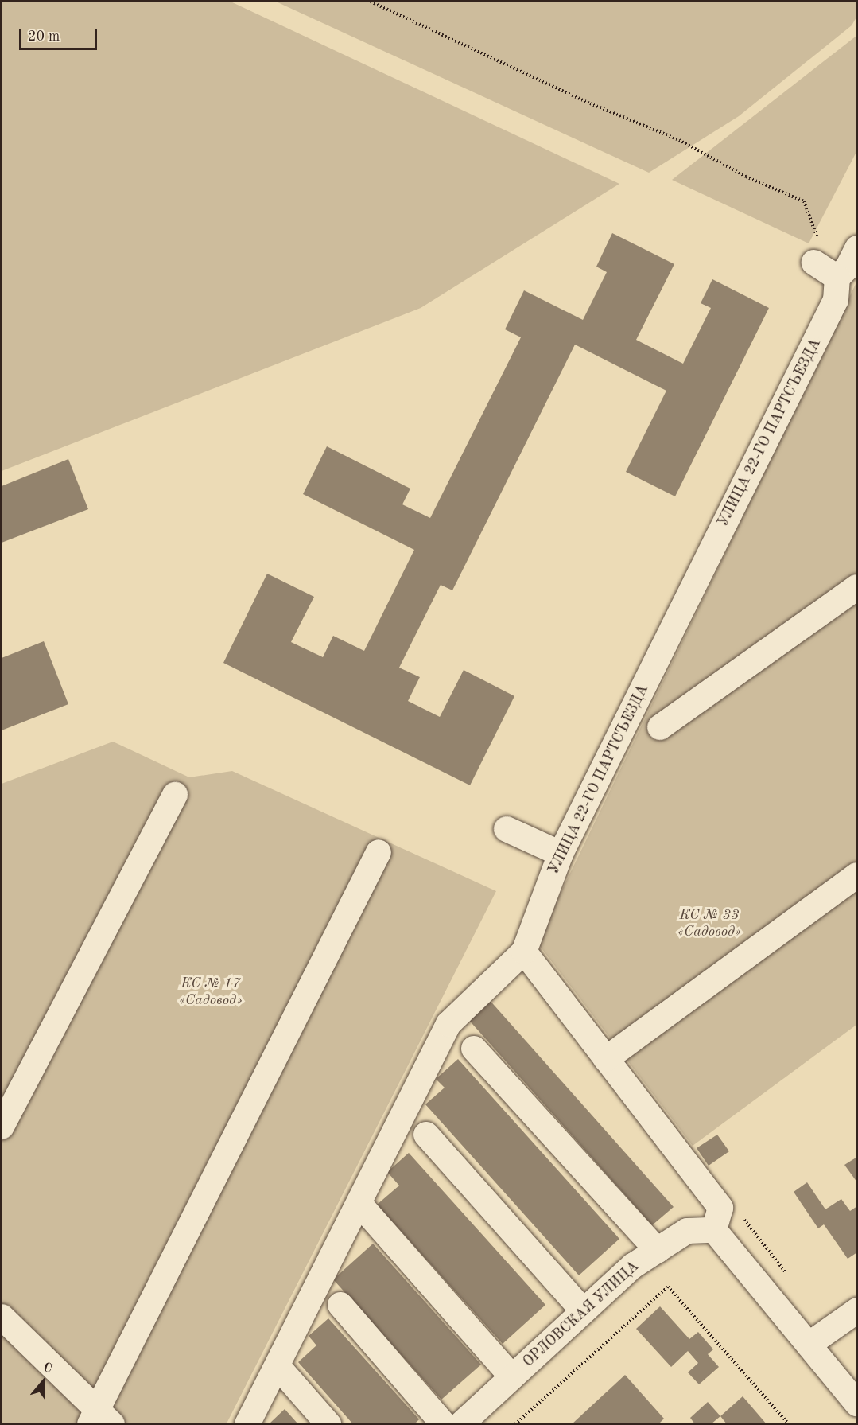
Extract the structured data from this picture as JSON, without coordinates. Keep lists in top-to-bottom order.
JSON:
{
  "streets": {
    "street": ["УЛИЦА 22-ГО ПАРТСЪЕЗДА", "ОРЛОВСКАЯ УЛИЦА"]
  },
  "parks": ["КС № 33 «Садовод»", "КС № 17 «Садовод»"],
  "scale_bar": "20 m",
  "north": "top"
}
